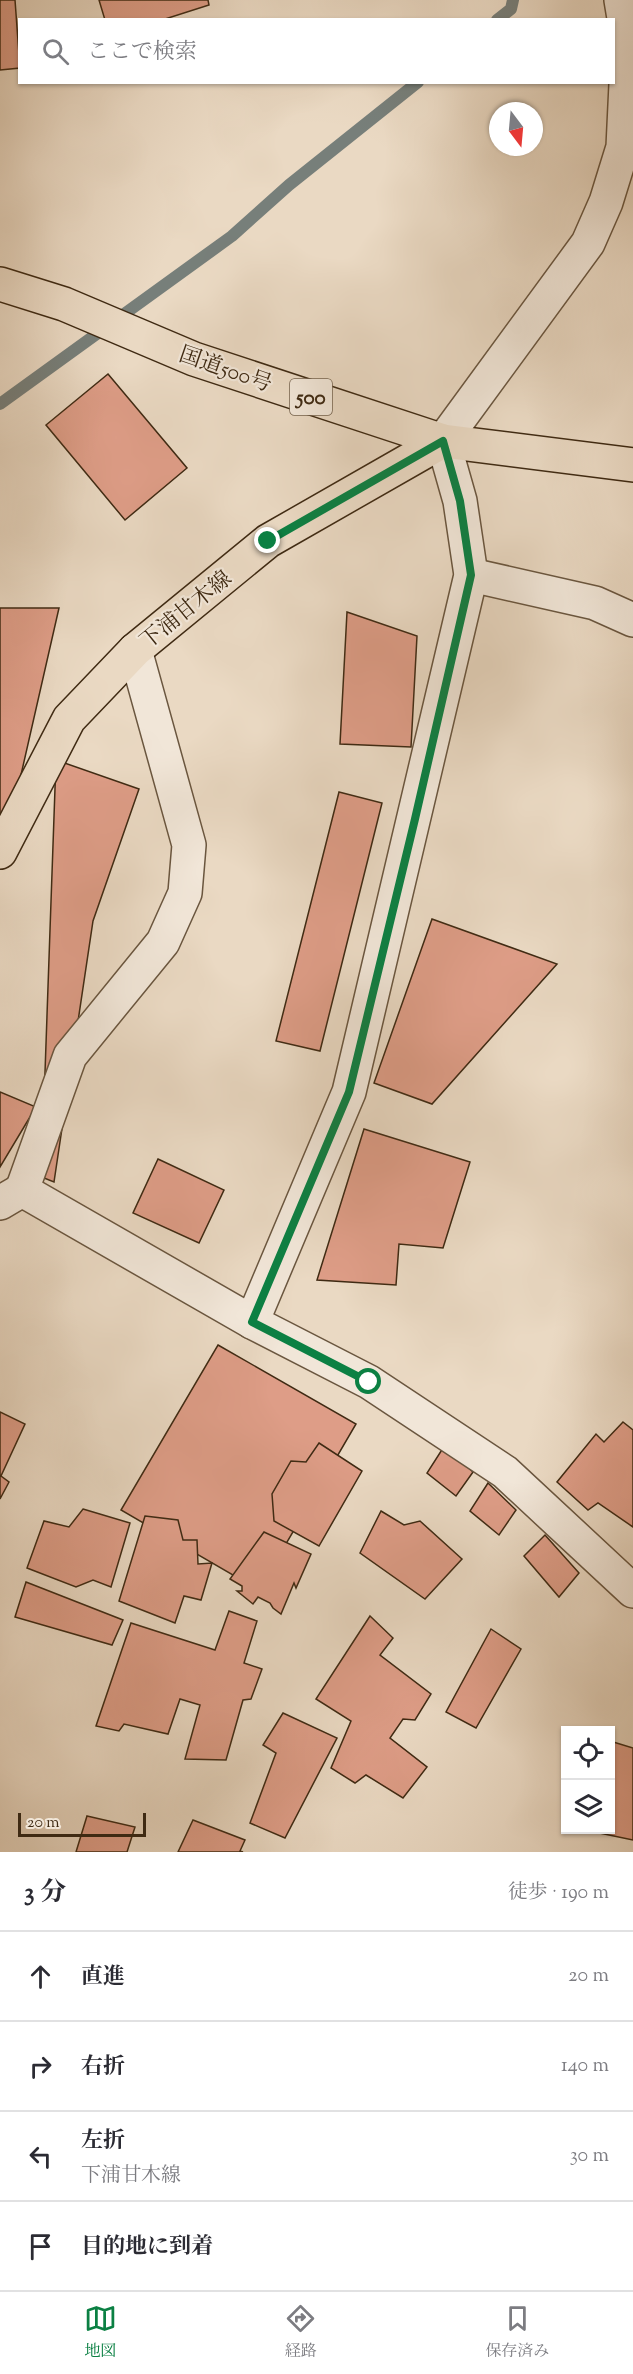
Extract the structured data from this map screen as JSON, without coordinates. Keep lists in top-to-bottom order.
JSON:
{
  "streets": {
    "main road": ["国道500号", "500", "下浦甘木線"]
  },
  "crossings": [
    ["国道500号", "下浦甘木線"]
  ],
  "scale_bar": "20 m",
  "north": "bottom",
  "page": {
    "search": "ここで検索",
    "scale": "20 m",
    "heading": ["3 分", "徒歩 · 190 m"],
    "list": [
      ["直進", "20 m"],
      ["右折", "140 m"],
      ["左折", "下浦甘木線", "30 m"],
      "目的地に到着"
    ],
    "nav": ["地図", "経路", "保存済み"]
  }
}
